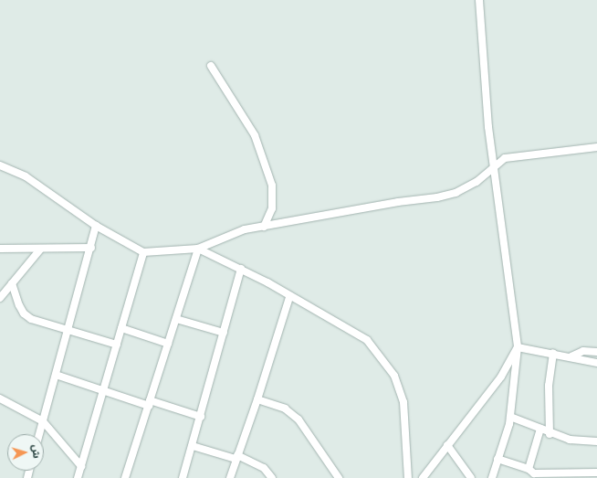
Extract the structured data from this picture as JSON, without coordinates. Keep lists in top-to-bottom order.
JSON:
{
  "north": "right"
}
